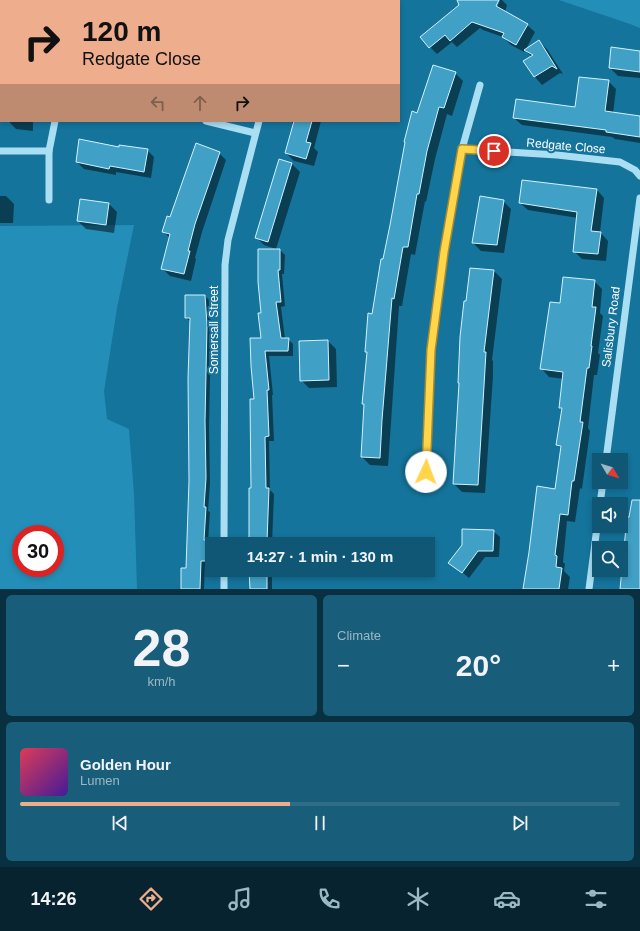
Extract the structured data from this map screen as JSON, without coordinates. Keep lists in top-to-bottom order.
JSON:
{
  "streets": {
    "street": ["Redgate Close", "Salisbury Road", "Somersall Street"]
  },
  "north": "bottom right",
  "page": {
    "turn": ["120 m", "Redgate Close"],
    "limit": "30",
    "trip": "14:27 · 1 min · 130 m",
    "tile": [
      ["28", "km/h"],
      "Climate"
    ],
    "heat": ["−", "20°", "+"],
    "song": ["Golden Hour", "Lumen"],
    "tabs": "14:26"
  }
}
